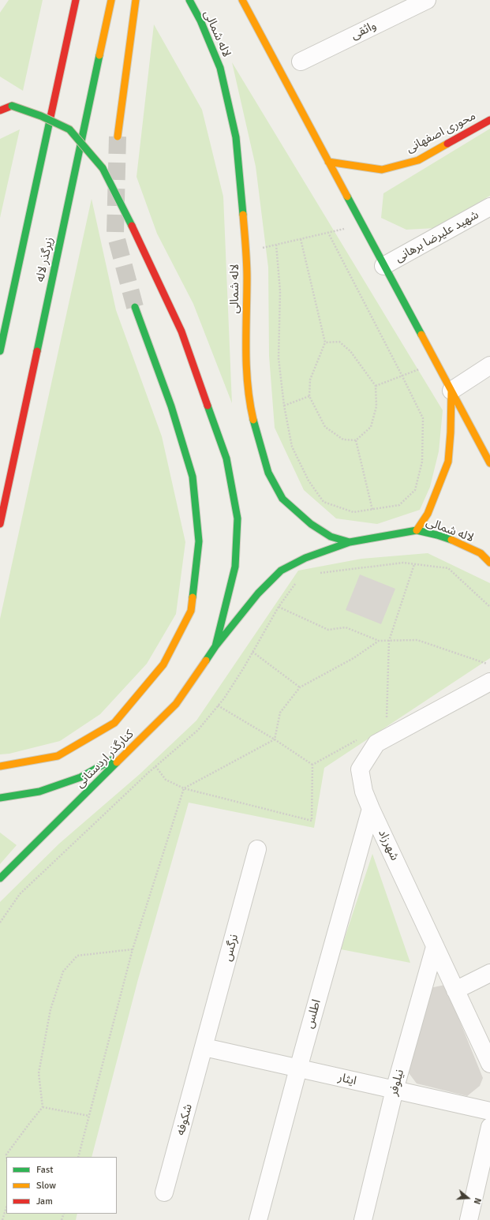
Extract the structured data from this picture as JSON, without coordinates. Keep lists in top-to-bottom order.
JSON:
{
  "streets": {
    "main road": [
      "لاله شمالی",
      "محوری اصفهانی",
      "زیرگذر لاله",
      "کنارگذر اردستانی"
    ],
    "street": [
      "واثقی",
      "شهید علیرضا برهانی",
      "شهرزاد",
      "نرگس",
      "اطلس",
      "ایثار",
      "نیلوفر",
      "شکوفه"
    ]
  },
  "crossings": [
    ["شهرزاد", "اطلس"],
    ["شهرزاد", "نیلوفر"],
    ["نرگس", "ایثار"],
    ["نرگس", "شکوفه"],
    ["اطلس", "ایثار"],
    ["ایثار", "نیلوفر"],
    ["ایثار", "شکوفه"]
  ],
  "legend": ["Fast", "Slow", "Jam"],
  "north": "right"
}
